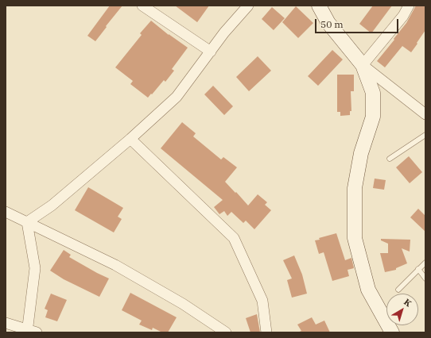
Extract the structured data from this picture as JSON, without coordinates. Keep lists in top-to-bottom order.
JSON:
{
  "scale_bar": "50 m",
  "north": "top right"
}
